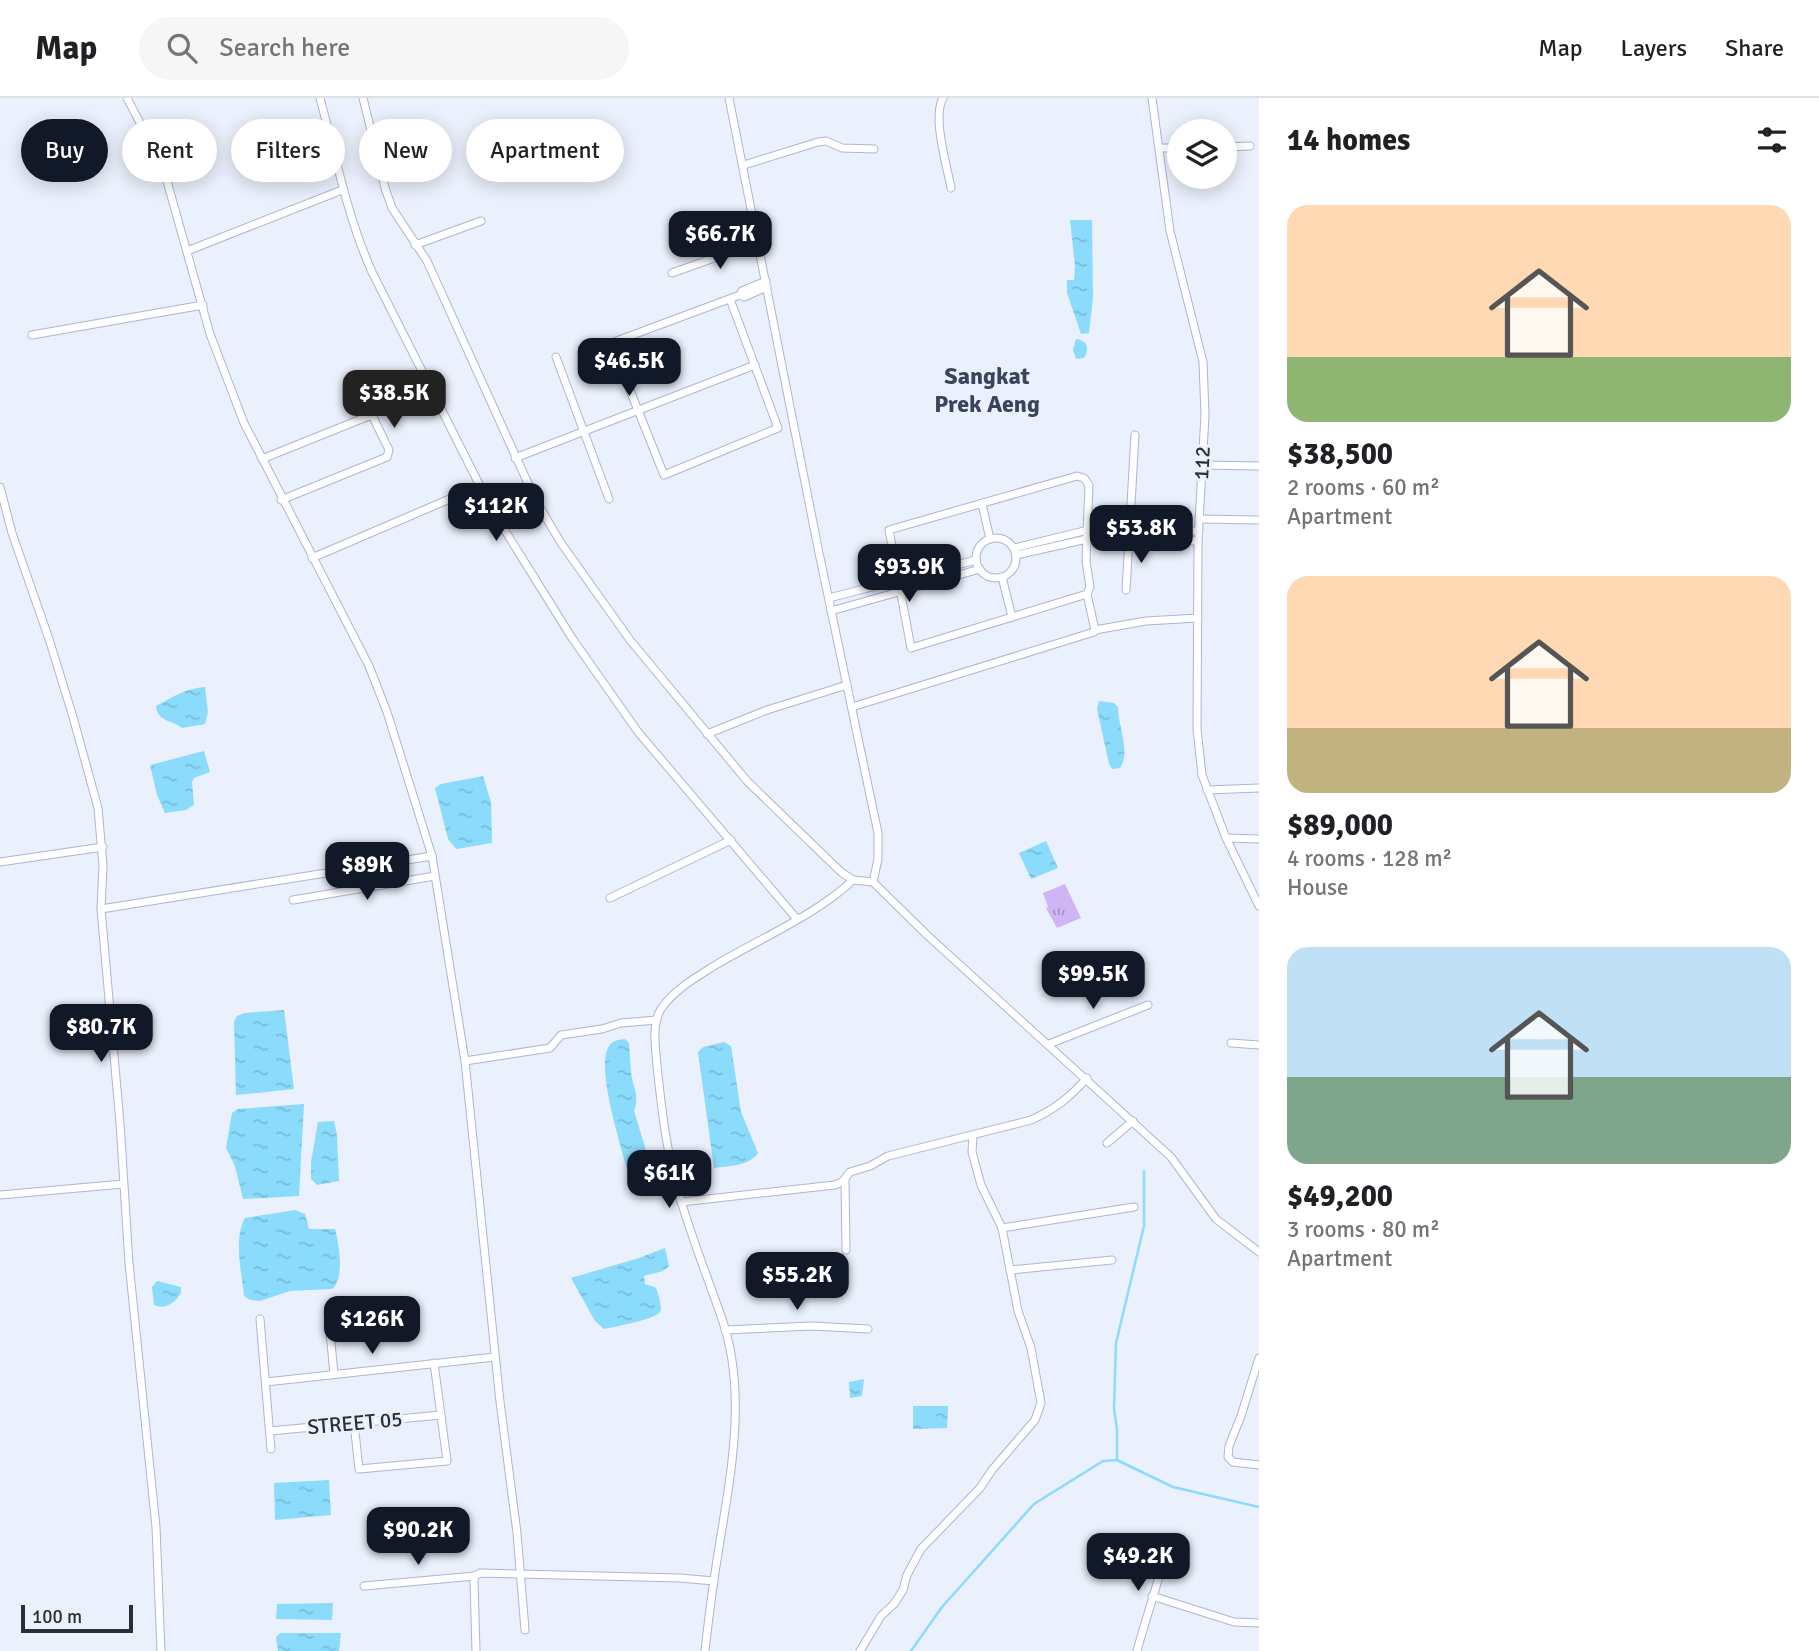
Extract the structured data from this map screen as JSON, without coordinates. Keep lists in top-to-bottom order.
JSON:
{
  "streets": {
    "street": ["112", "STREET 05"]
  },
  "districts": ["Sangkat Prek Aeng"],
  "scale_bar": "100 m",
  "page": {
    "header": "Map",
    "search": "Search here",
    "nav": ["Map", "Layers", "Share"],
    "heading": "14 homes",
    "chip": [
      "Buy",
      "Rent",
      "Filters",
      "New",
      "Apartment"
    ],
    "list": [
      {
        "name": "$38,500",
        "note": "2 rooms · 60 m² · Apartment"
      },
      {
        "name": "$89,000",
        "note": "4 rooms · 128 m² · House"
      },
      {
        "name": "$49,200",
        "note": "3 rooms · 80 m² · Apartment"
      }
    ],
    "price": [
      "$66.7K",
      "$46.5K",
      "$38.5K",
      "$112K",
      "$53.8K",
      "$93.9K",
      "$89K",
      "$99.5K",
      "$80.7K",
      "$61K",
      "$55.2K",
      "$126K",
      "$90.2K",
      "$49.2K"
    ],
    "scale": "100 m"
  }
}
